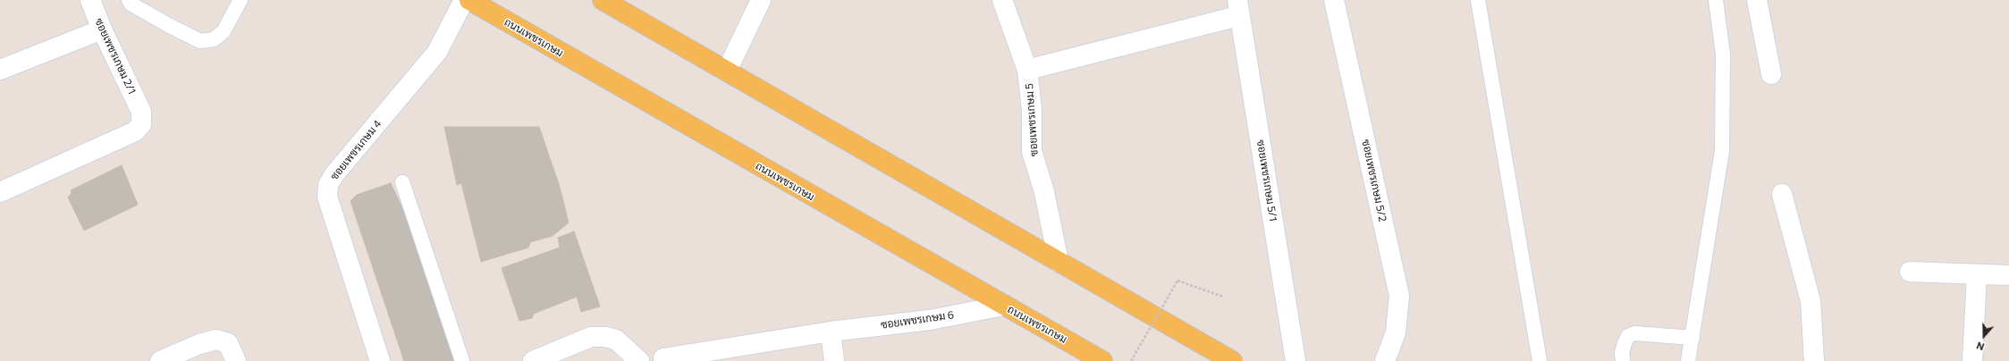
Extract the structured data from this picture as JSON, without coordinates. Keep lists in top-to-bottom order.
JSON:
{
  "streets": {
    "main road": ["ถนนเพชรเกษม"],
    "street": [
      "ซอยเพชรเกษม 2/1",
      "ซอยเพชรเกษม 5",
      "ซอยเพชรเกษม 4",
      "ซอยเพชรเกษม 5/1",
      "ซอยเพชรเกษม 5/2",
      "ซอยเพชรเกษม 6"
    ]
  },
  "crossings": [
    ["ถนนเพชรเกษม", "ซอยเพชรเกษม 6"]
  ],
  "north": "bottom"
}
